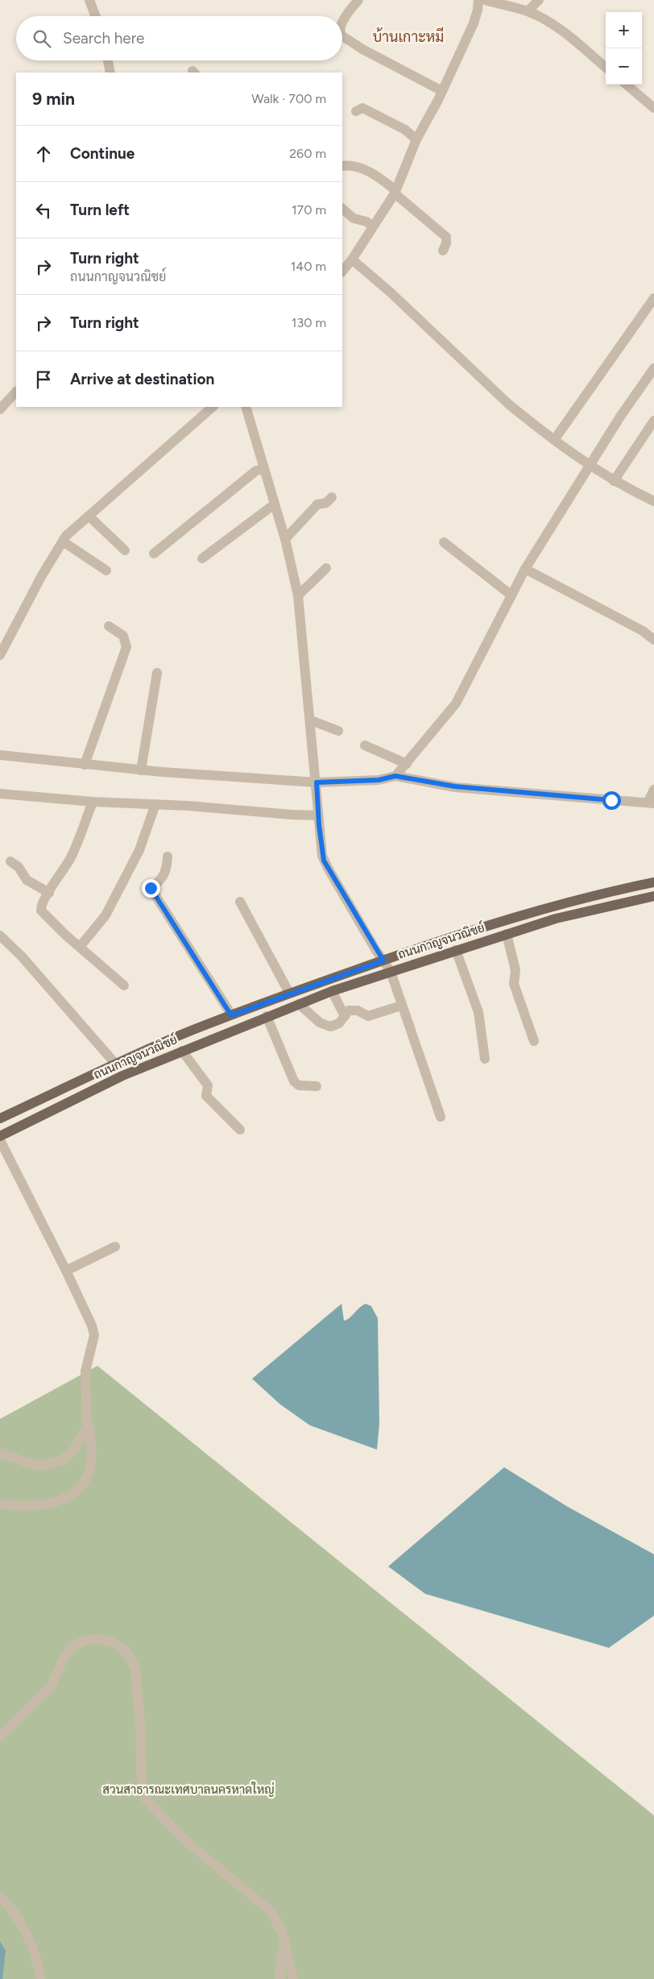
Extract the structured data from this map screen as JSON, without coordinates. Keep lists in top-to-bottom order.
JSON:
{
  "streets": {
    "main road": ["ถนนกาญจนวณิชย์"]
  },
  "districts": ["บ้านเกาะหมี"],
  "parks": ["สวนสาธารณะเทศบาลนครหาดใหญ่"],
  "page": {
    "map_buttons": ["+", "−"],
    "search": "Search here",
    "heading": ["9 min", "Walk · 700 m"],
    "list": [
      ["Continue", "260 m"],
      ["Turn left", "170 m"],
      ["Turn right", "ถนนกาญจนวณิชย์", "140 m"],
      ["Turn right", "130 m"],
      "Arrive at destination"
    ]
  }
}
